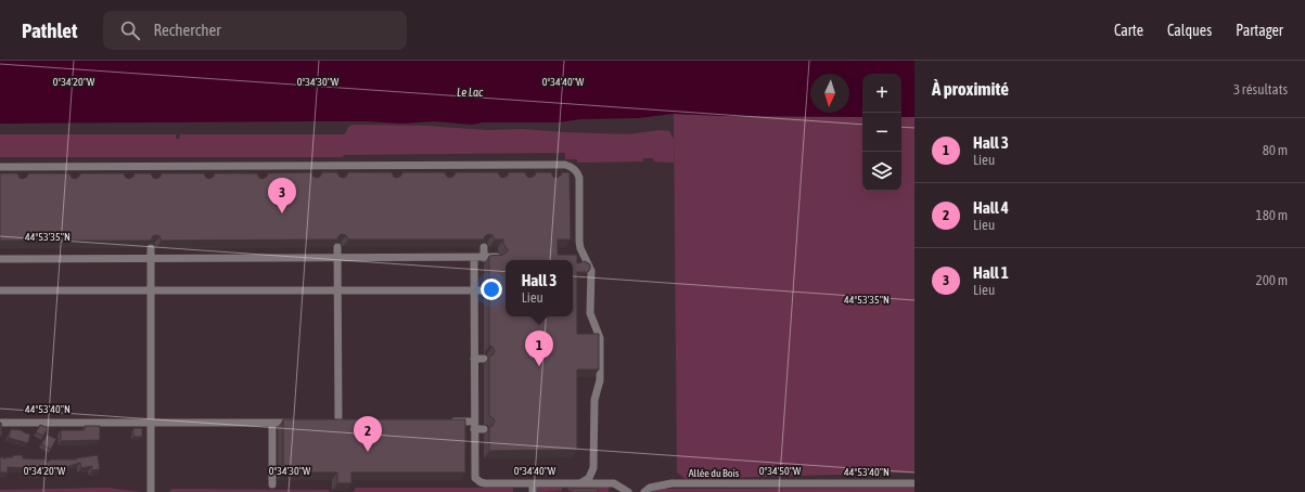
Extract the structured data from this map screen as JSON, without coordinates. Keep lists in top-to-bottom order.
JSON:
{
  "streets": {
    "street": ["Allée du Bois"]
  },
  "water": ["Le Lac"],
  "north": "bottom",
  "page": {
    "header": "Pathlet",
    "search": "Rechercher",
    "nav": ["Carte", "Calques", "Partager"],
    "heading": ["À proximité", "3 résultats"],
    "map_buttons": ["+", "−"],
    "list": [
      {
        "mark": "1",
        "name": "Hall 3",
        "note": "Lieu",
        "value": "80 m"
      },
      {
        "mark": "2",
        "name": "Hall 4",
        "note": "Lieu",
        "value": "180 m"
      },
      {
        "mark": "3",
        "name": "Hall 1",
        "note": "Lieu",
        "value": "200 m"
      }
    ],
    "pins": ["3", "1", "2"],
    "popup": ["Hall 3", "Lieu"]
  },
  "coordinates": [
    "0°34'20\"W",
    "0°34'30\"W",
    "0°34'40\"W",
    "44°53'35\"N",
    "44°53'40\"N",
    "0°34'50\"W"
  ]
}
